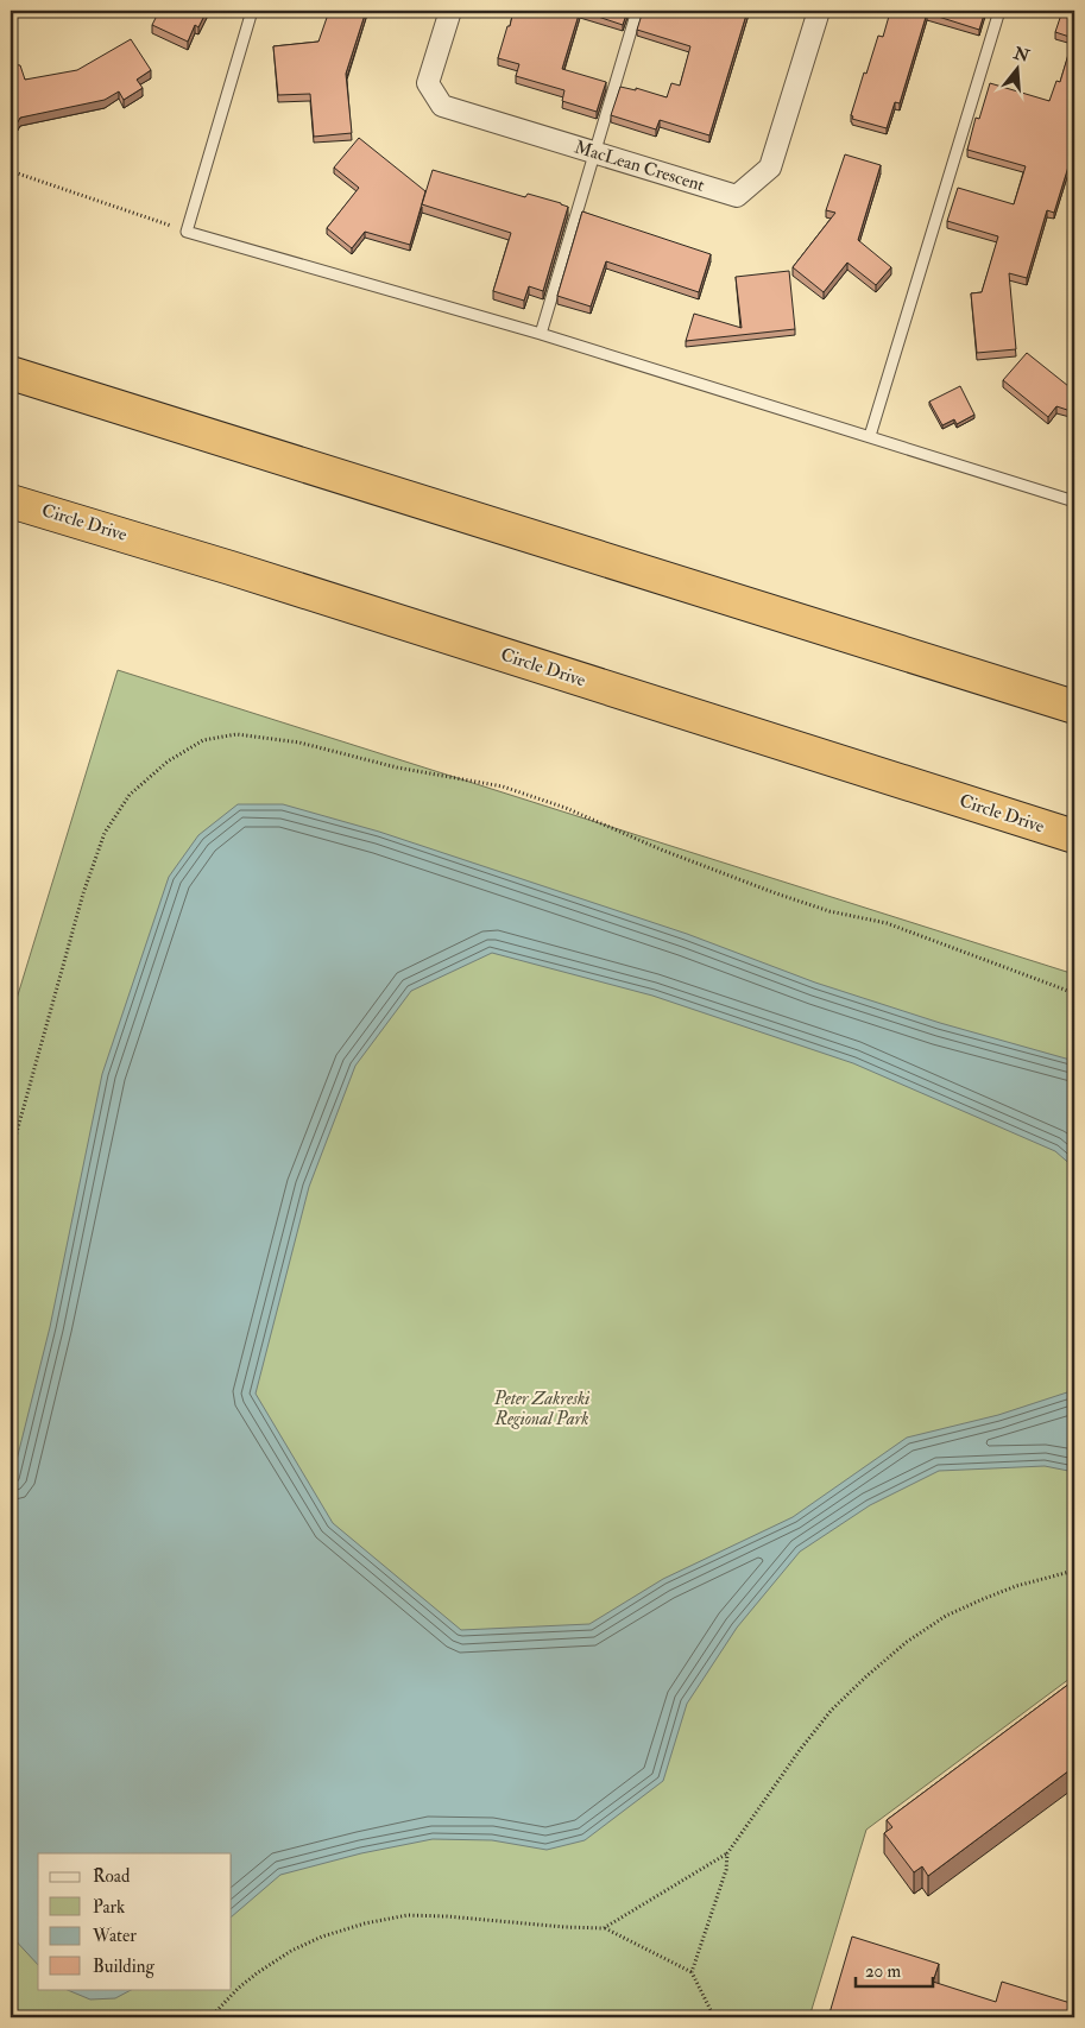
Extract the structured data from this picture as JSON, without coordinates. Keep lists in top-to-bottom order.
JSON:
{
  "streets": {
    "highway": ["Circle Drive"],
    "street": ["MacLean Crescent"]
  },
  "parks": ["Peter Zakreski Regional Park"],
  "legend": [
    "Road",
    "Park",
    "Water",
    "Building"
  ],
  "scale_bar": "20 m",
  "north": "top"
}
